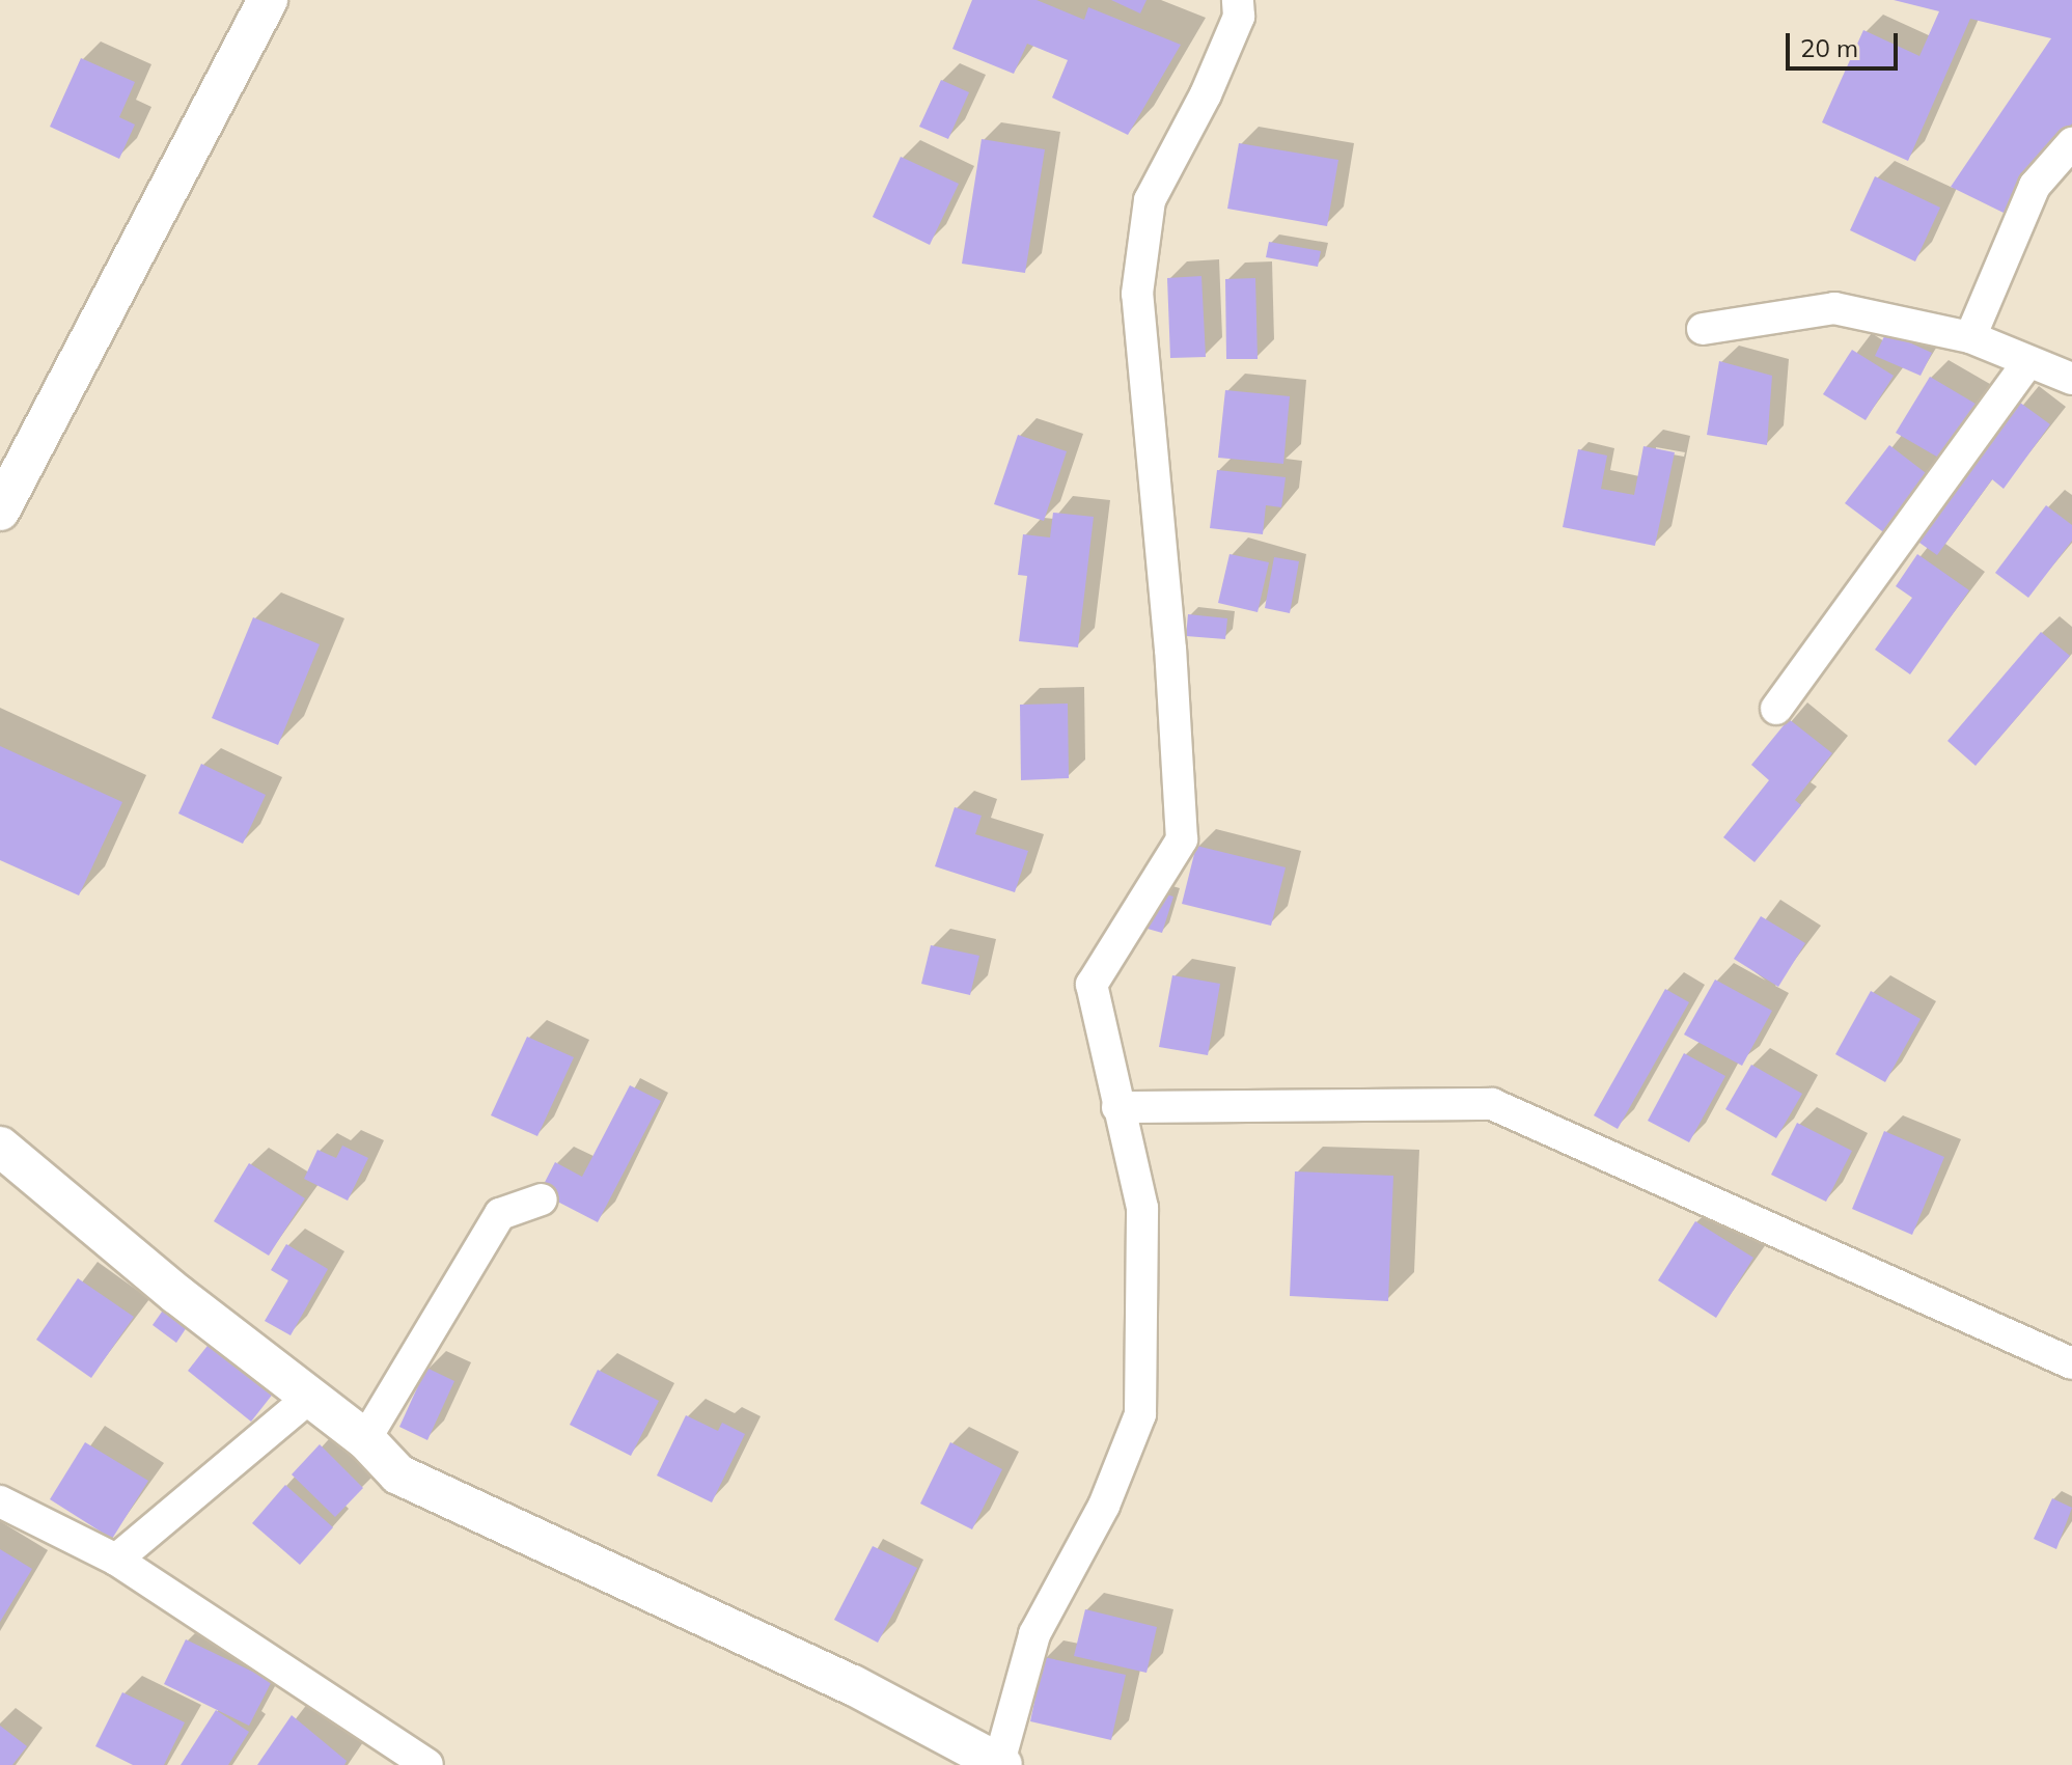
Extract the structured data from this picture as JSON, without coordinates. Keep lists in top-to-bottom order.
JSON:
{
  "scale_bar": "20 m"
}
